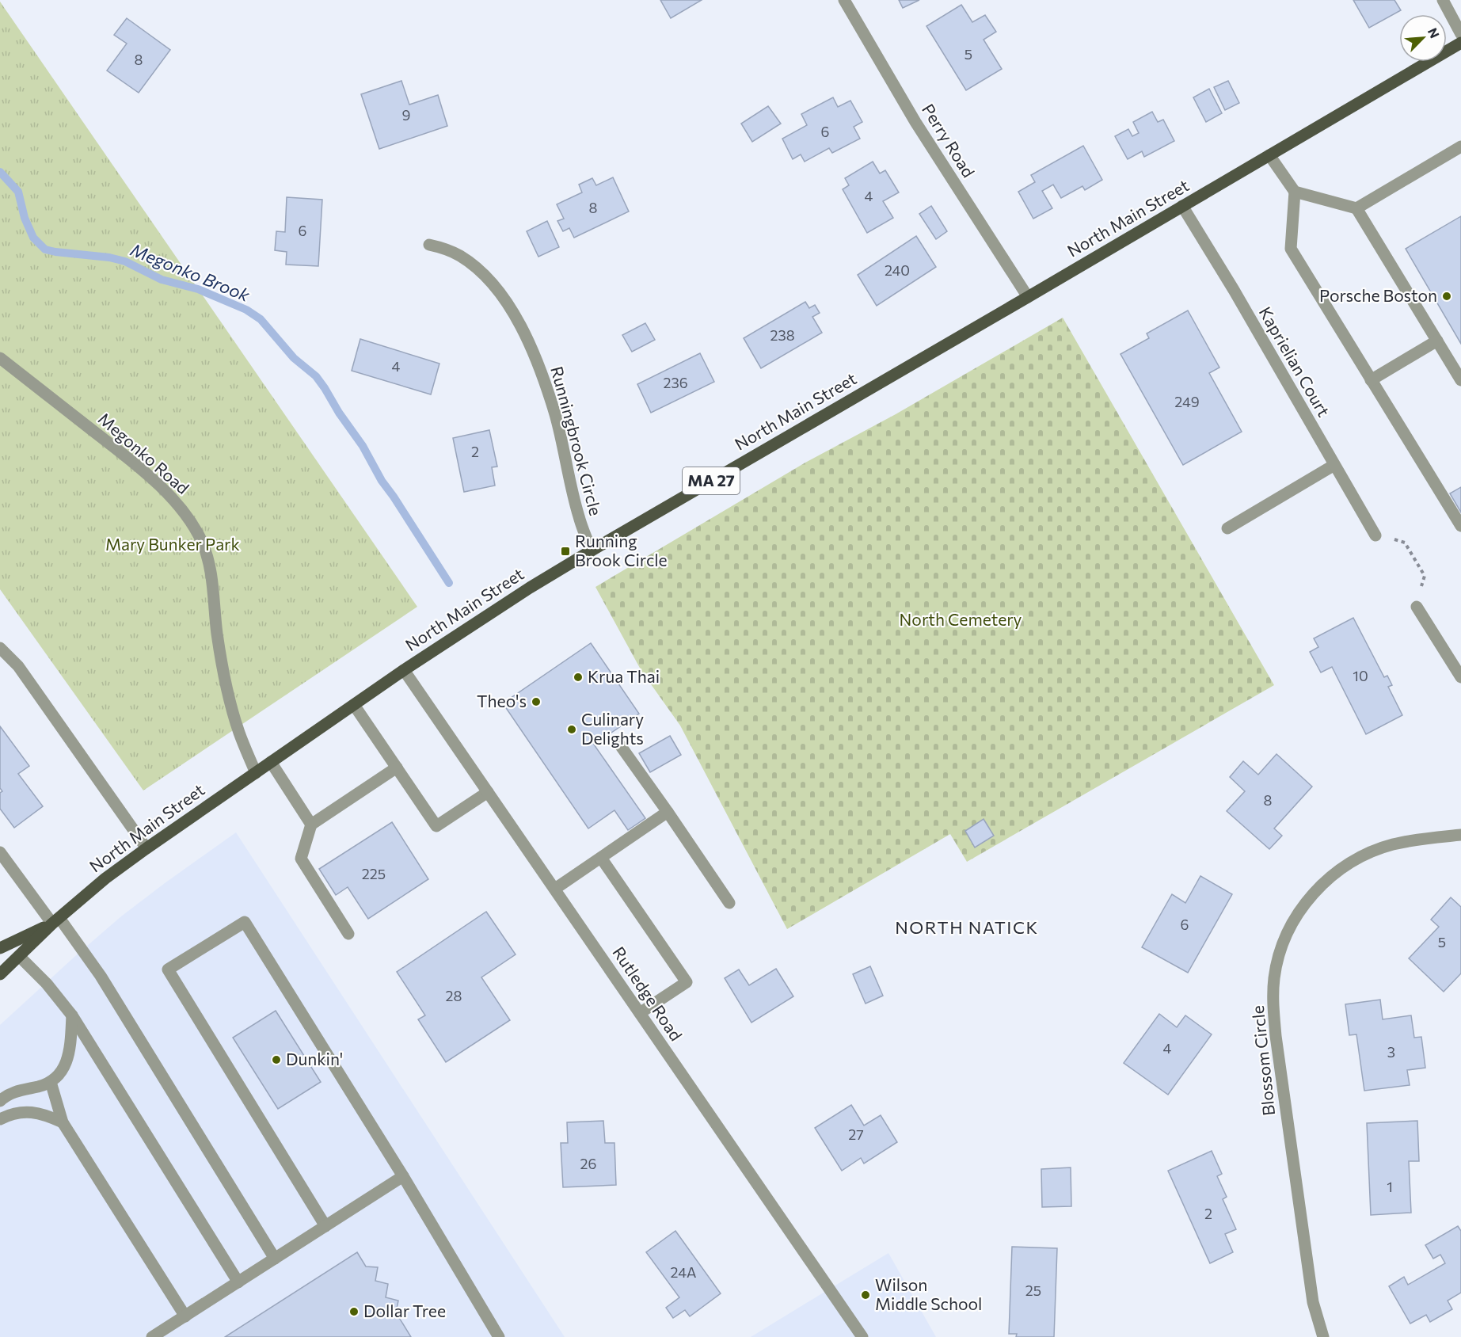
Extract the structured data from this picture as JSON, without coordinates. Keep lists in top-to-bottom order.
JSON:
{
  "streets": {
    "main road": ["North Main Street", "MA 27"],
    "street": [
      "Perry Road",
      "Kaprielian Court",
      "Runningbrook Circle",
      "Megonko Road",
      "Rutledge Road",
      "Blossom Circle"
    ]
  },
  "crossings": [
    ["Perry Road", "North Main Street"],
    ["North Main Street", "Kaprielian Court"],
    ["North Main Street", "Runningbrook Circle"],
    ["North Main Street", "Megonko Road"],
    ["North Main Street", "Rutledge Road"]
  ],
  "districts": ["NORTH NATICK"],
  "water": ["Megonko Brook"],
  "parks": ["Mary Bunker Park", "North Cemetery"],
  "places": {
    "other": [
      "Porsche Boston",
      "Krua Thai",
      "Theo's",
      "Culinary Delights",
      "Dunkin'",
      "Wilson Middle School",
      "Dollar Tree"
    ],
    "transit": ["Running Brook Circle"]
  },
  "house_numbers": [
    "5",
    "8",
    "9",
    "6",
    "4",
    "8",
    "6",
    "240",
    "238",
    "4",
    "236",
    "249",
    "2",
    "10",
    "8",
    "225",
    "6",
    "5",
    "28",
    "4",
    "3",
    "27",
    "26",
    "1",
    "2",
    "24A",
    "25"
  ],
  "north": "top right"
}
